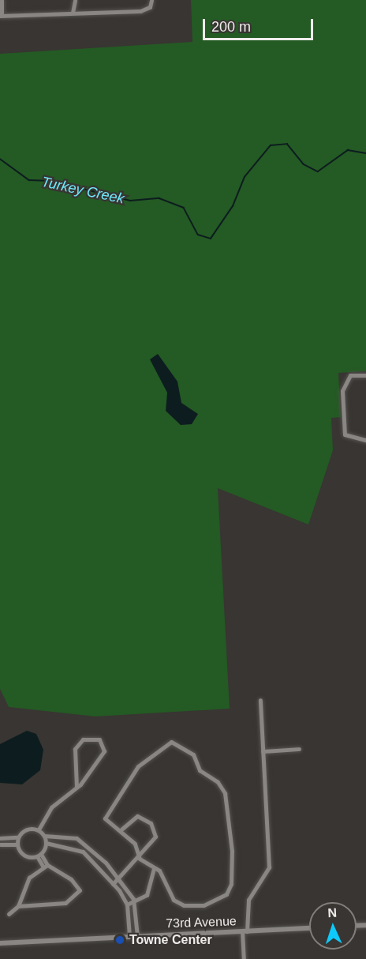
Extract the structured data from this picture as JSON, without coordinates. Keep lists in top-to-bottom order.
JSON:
{
  "streets": {
    "street": ["73rd Avenue"]
  },
  "water": ["Turkey Creek"],
  "places": ["Towne Center"],
  "scale_bar": "200 m",
  "north": "top"
}
